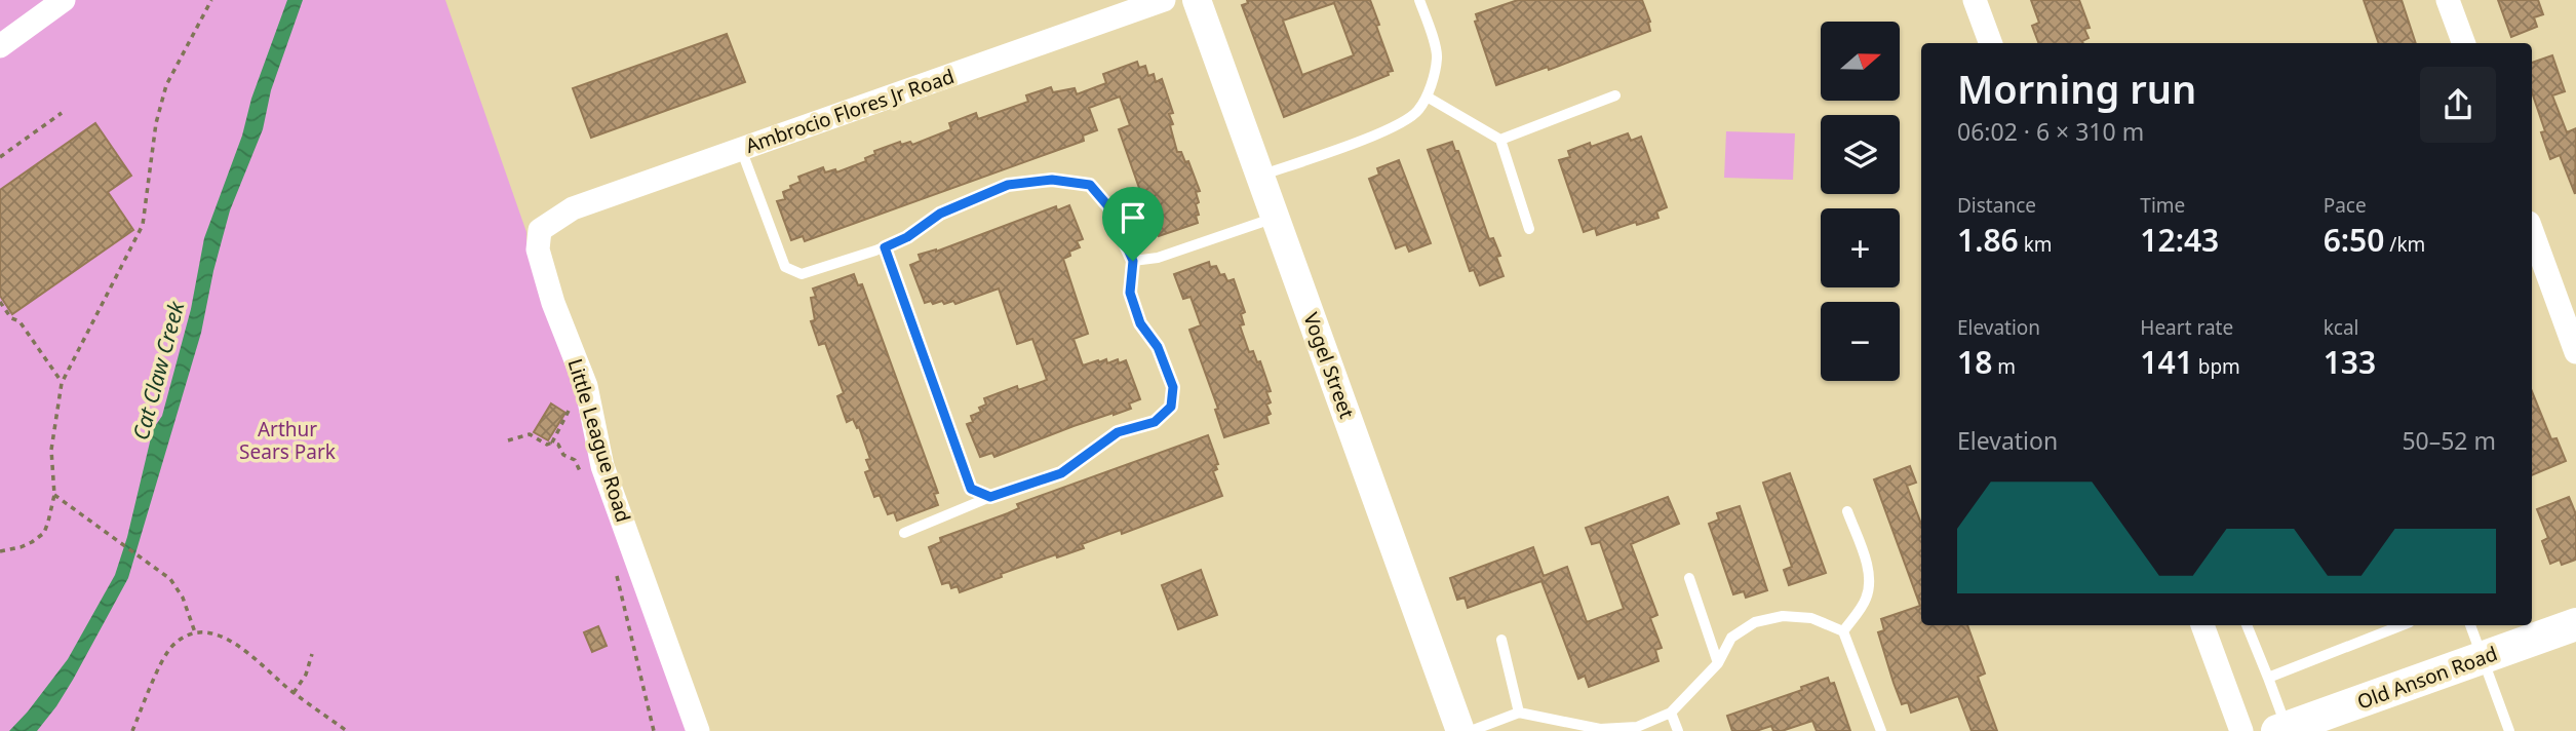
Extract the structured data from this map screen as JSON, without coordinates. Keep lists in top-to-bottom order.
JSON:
{
  "streets": {
    "main road": ["Old Anson Road"],
    "street": ["Ambrocio Flores Jr Road", "Vogel Street", "Little League Road"]
  },
  "crossings": [
    ["Ambrocio Flores Jr Road", "Little League Road"]
  ],
  "water": ["Cat Claw Creek"],
  "parks": ["Arthur Sears Park"],
  "north": "right",
  "page": {
    "map_buttons": ["+", "−"],
    "heading": ["Morning run", "06:02 · 6 × 310 m"],
    "stats": [
      ["Distance", "1.86 km"],
      ["Time", "12:43"],
      ["Pace", "6:50 /km"],
      ["Elevation", "18 m"],
      ["Heart rate", "141 bpm"],
      ["kcal", "133"]
    ],
    "chart": ["Elevation", "50–52 m"]
  }
}
